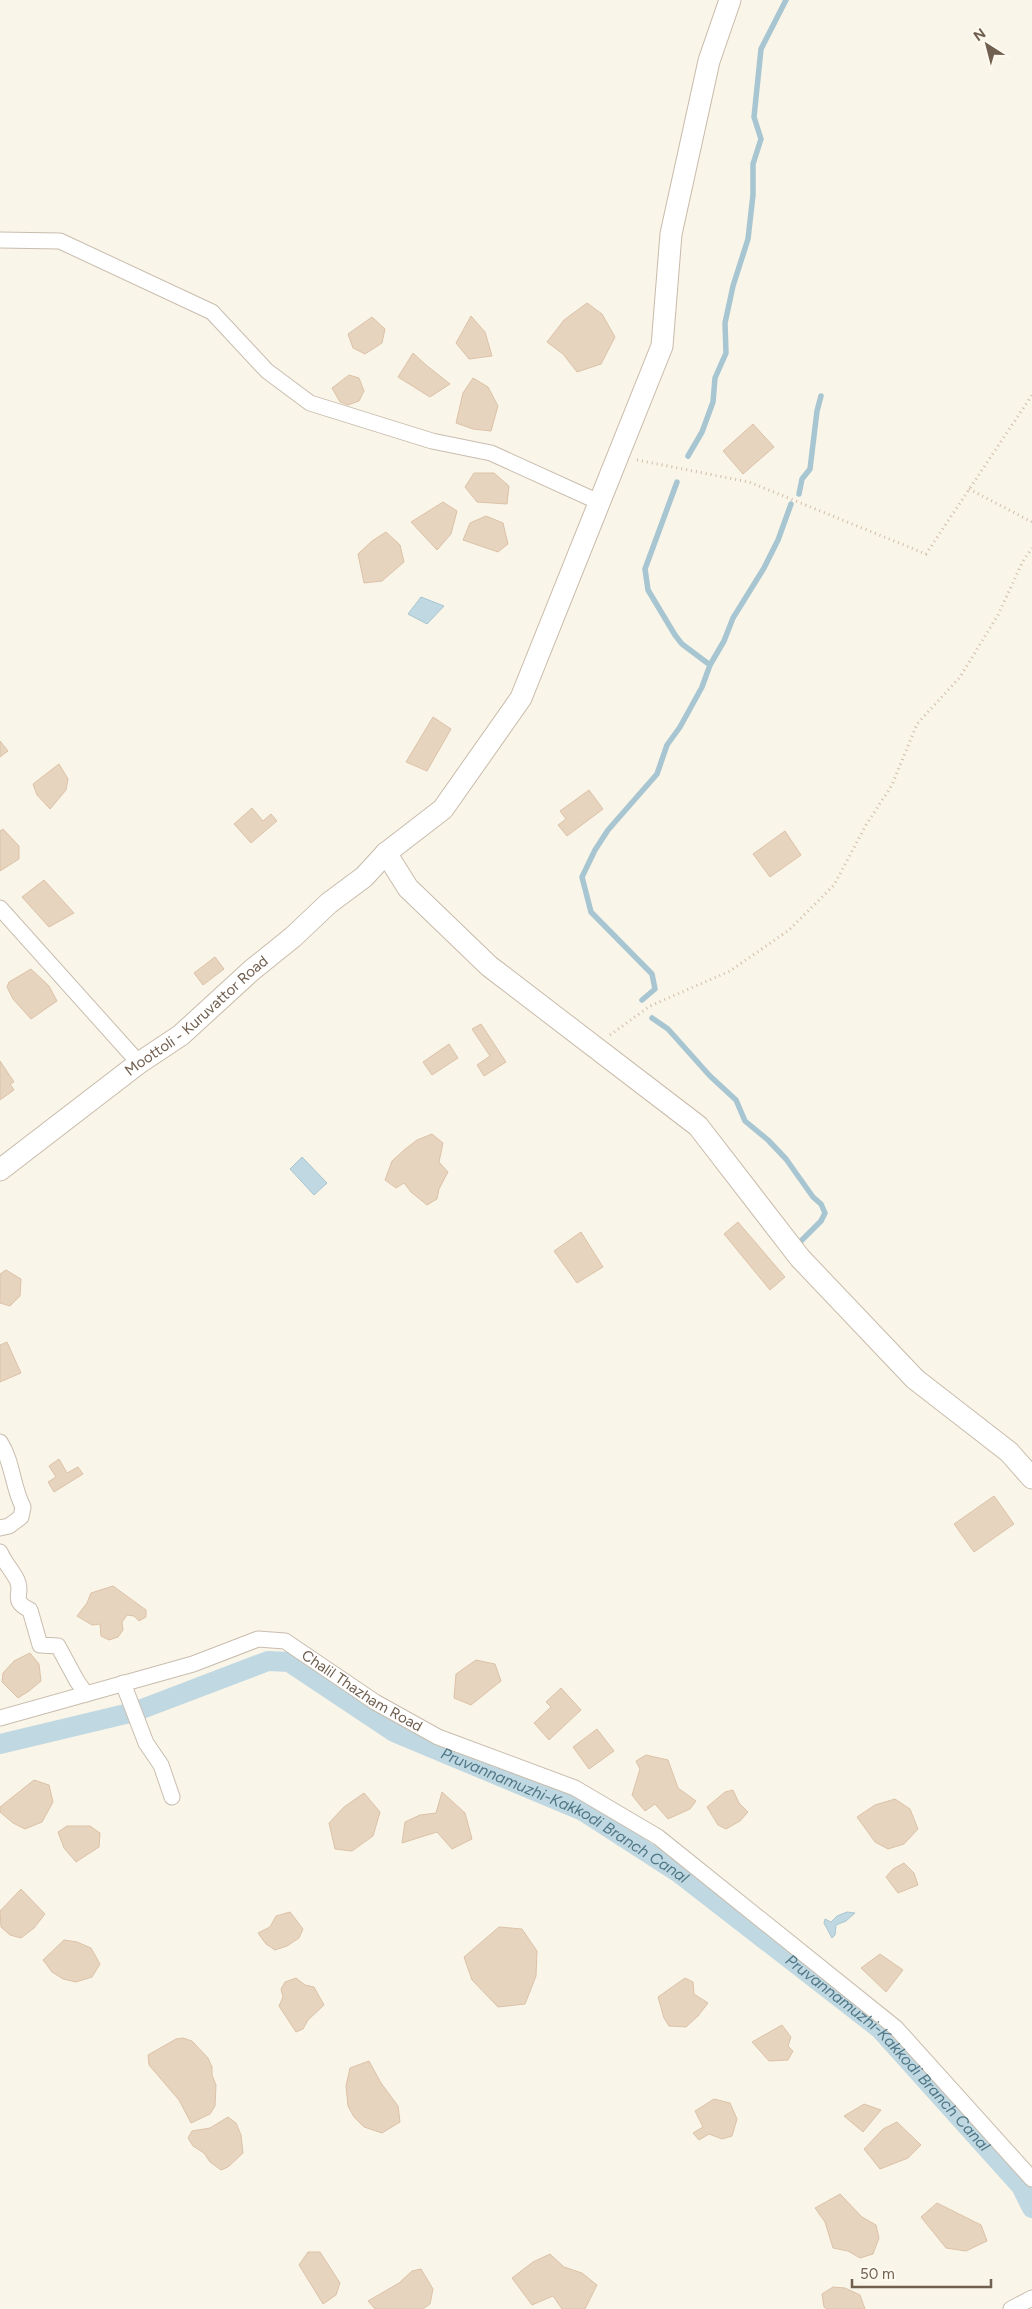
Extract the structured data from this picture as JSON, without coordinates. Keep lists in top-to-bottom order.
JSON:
{
  "streets": {
    "main road": ["Moottoli - Kuruvattor Road"],
    "street": ["Chalil Thazham Road"]
  },
  "water": ["Pruvannamuzhi-Kakkodi Branch Canal"],
  "scale_bar": "50 m",
  "north": "top left"
}
